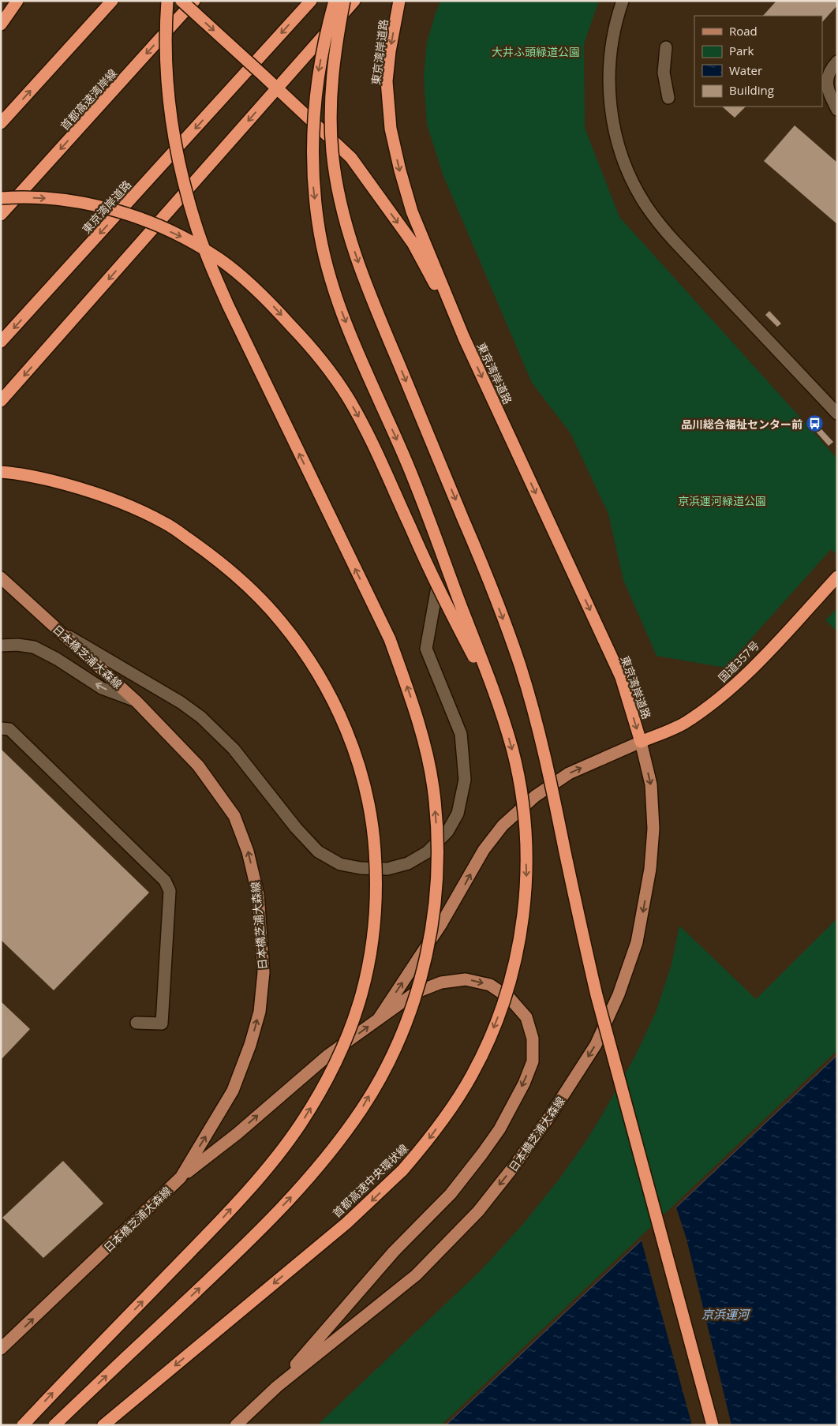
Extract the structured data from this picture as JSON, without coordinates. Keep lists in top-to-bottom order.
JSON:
{
  "streets": {
    "highway": [
      "東京湾岸道路",
      "首都高速湾岸線",
      "国道357号",
      "首都高速中央環状線"
    ],
    "main road": ["日本橋芝浦大森線"]
  },
  "crossings": [
    ["東京湾岸道路", "日本橋芝浦大森線"],
    ["東京湾岸道路", "国道357号"],
    ["日本橋芝浦大森線", "国道357号"]
  ],
  "one_way": ["首都高速中央環状線"],
  "water": ["京浜運河"],
  "parks": ["大井ふ頭緑道公園", "京浜運河緑道公園"],
  "places": {
    "bus stop": ["品川総合福祉センター前"]
  },
  "legend": [
    "Road",
    "Park",
    "Water",
    "Building"
  ]
}
